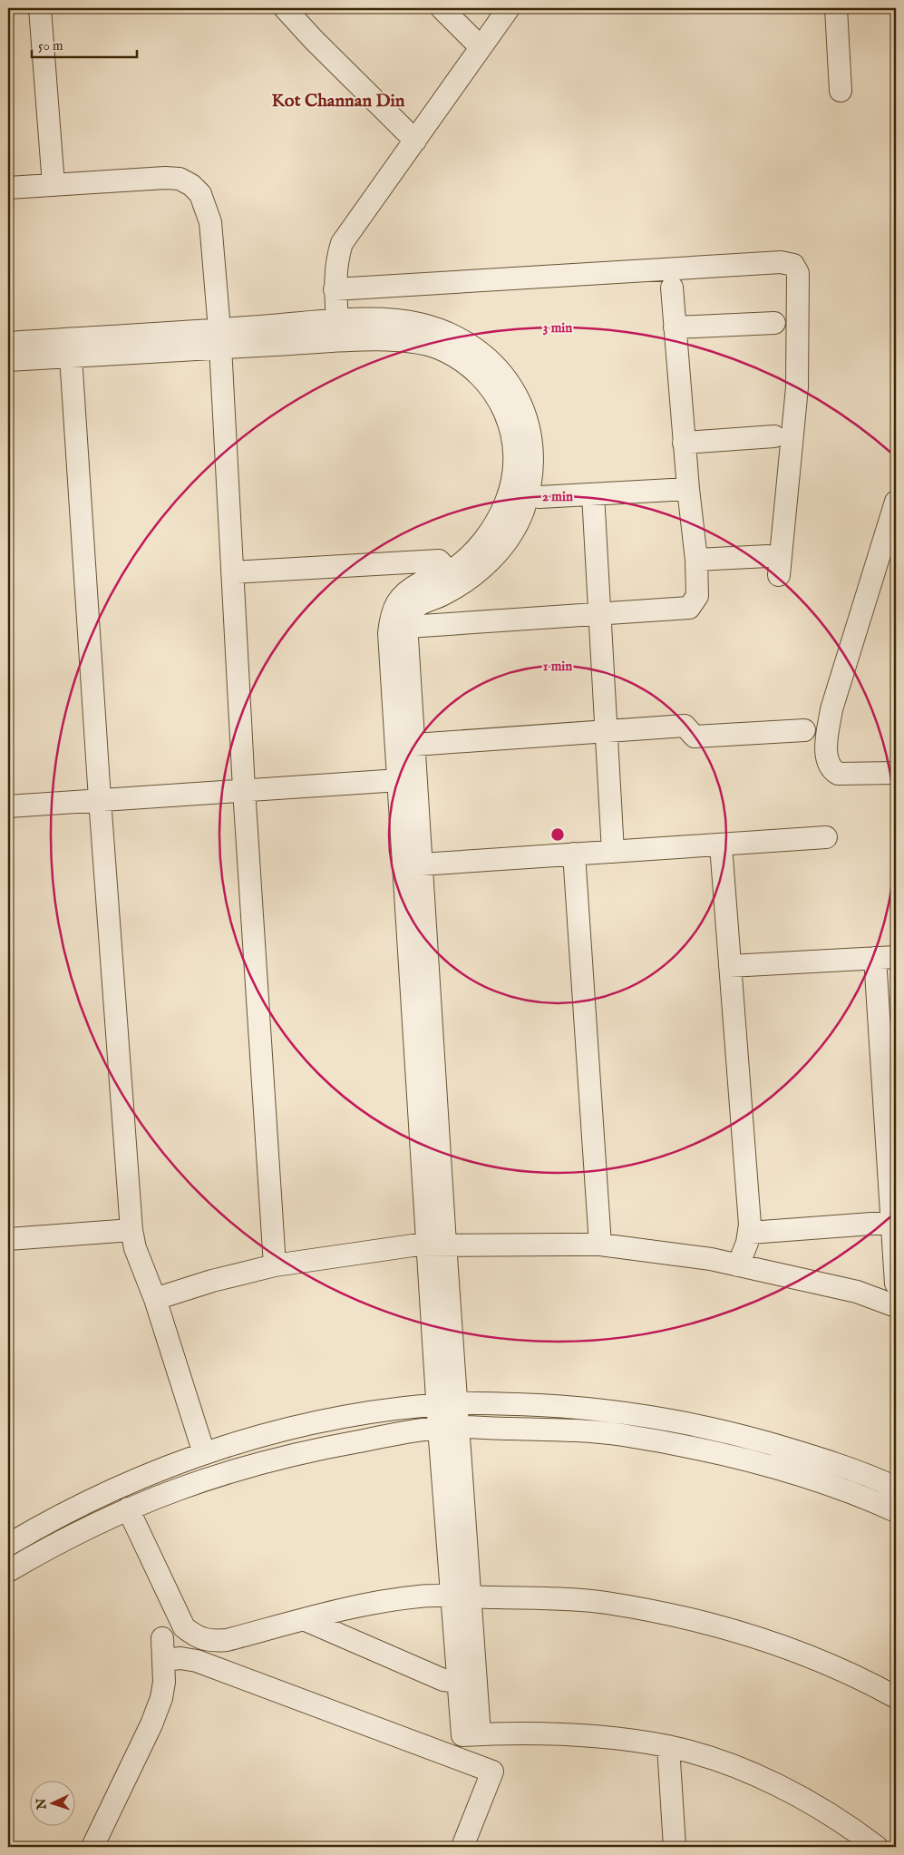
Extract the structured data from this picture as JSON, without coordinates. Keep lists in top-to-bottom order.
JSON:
{
  "districts": ["Kot Channan Din"],
  "scale_bar": "50 m",
  "north": "left",
  "rings": ["3 min", "2 min", "1 min"]
}
